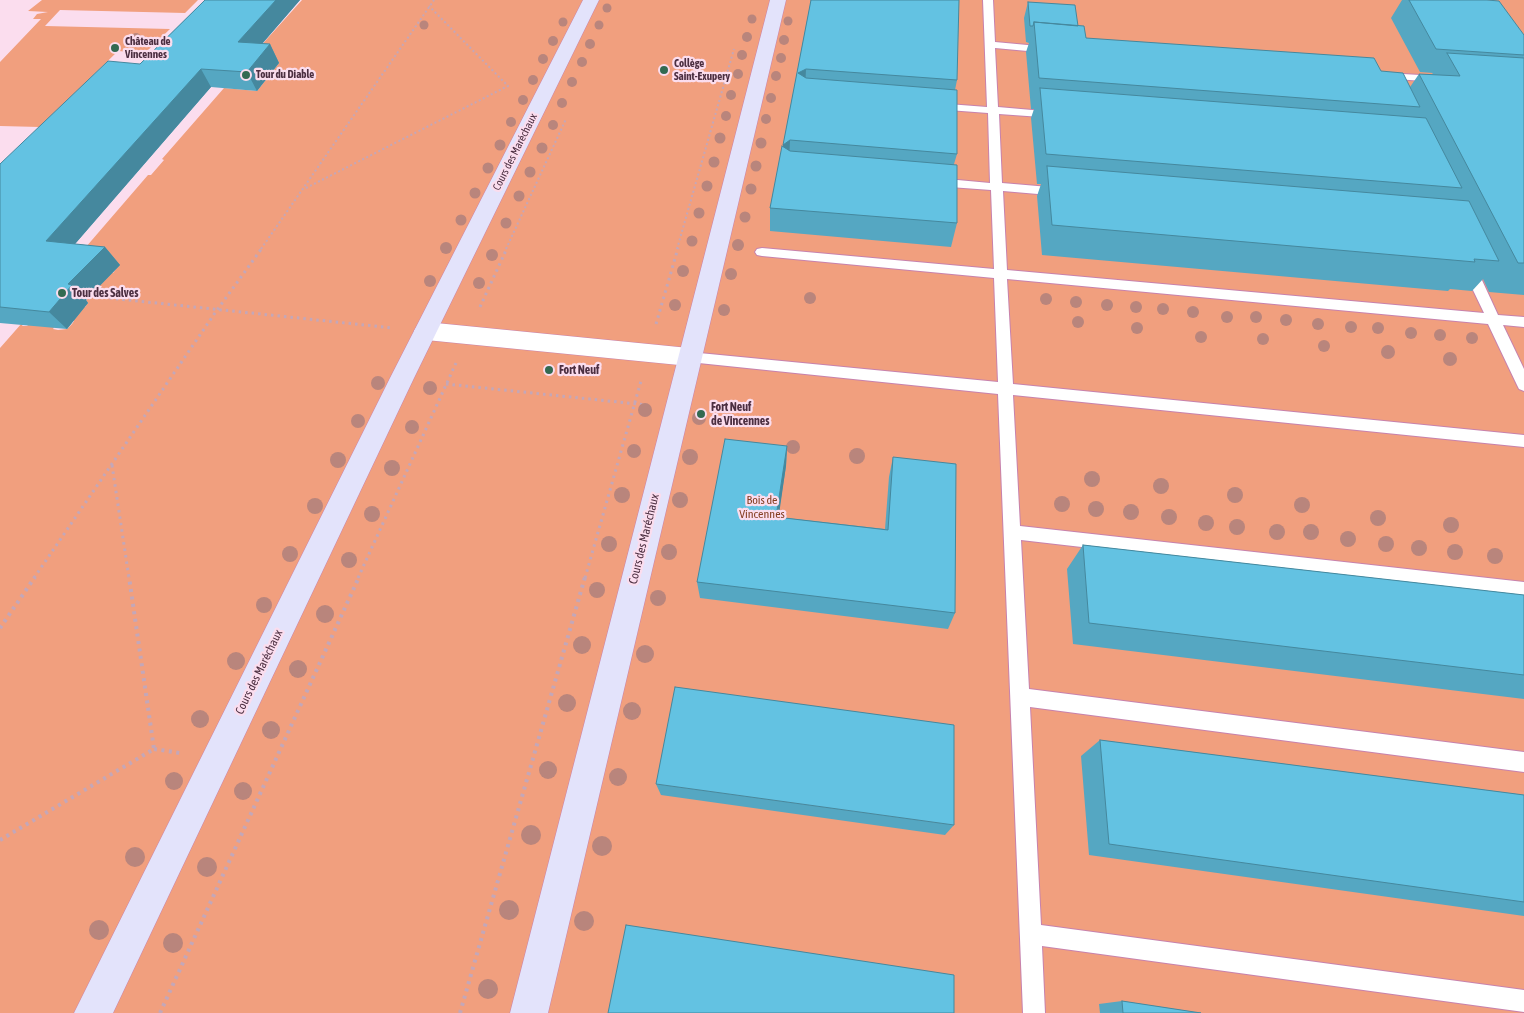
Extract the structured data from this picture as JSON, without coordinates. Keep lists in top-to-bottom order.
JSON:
{
  "streets": {
    "street": ["Cours des Maréchaux"]
  },
  "parks": ["Bois de Vincennes"],
  "places": [
    "Château de Vincennes",
    "Collège Saint-Exupery",
    "Tour du Diable",
    "Tour des Salves",
    "Fort Neuf",
    "Fort Neuf de Vincennes"
  ]
}
